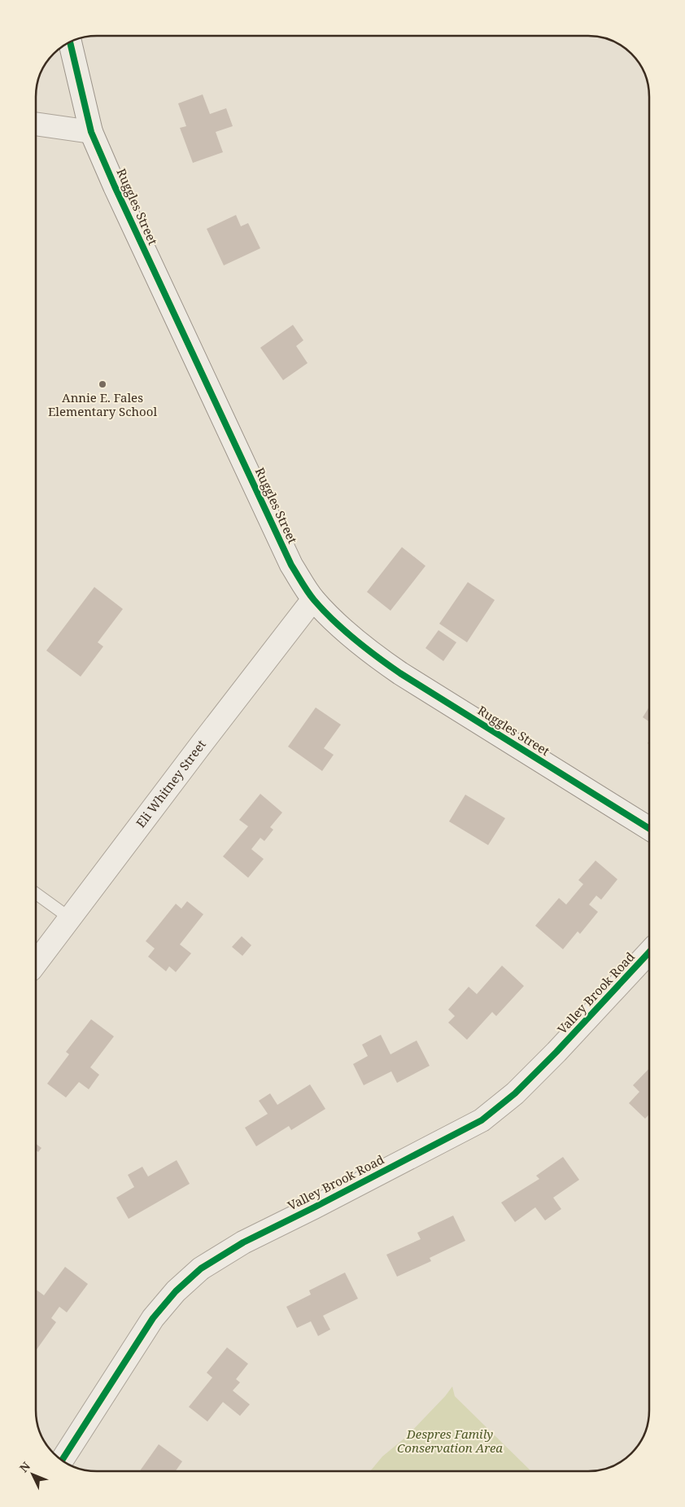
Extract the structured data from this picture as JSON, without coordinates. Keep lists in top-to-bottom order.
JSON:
{
  "streets": {
    "street": ["Ruggles Street", "Eli Whitney Street", "Valley Brook Road"]
  },
  "crossings": [
    ["Ruggles Street", "Eli Whitney Street"]
  ],
  "parks": ["Despres Family Conservation Area"],
  "places": ["Annie E. Fales Elementary School"],
  "north": "top left"
}
